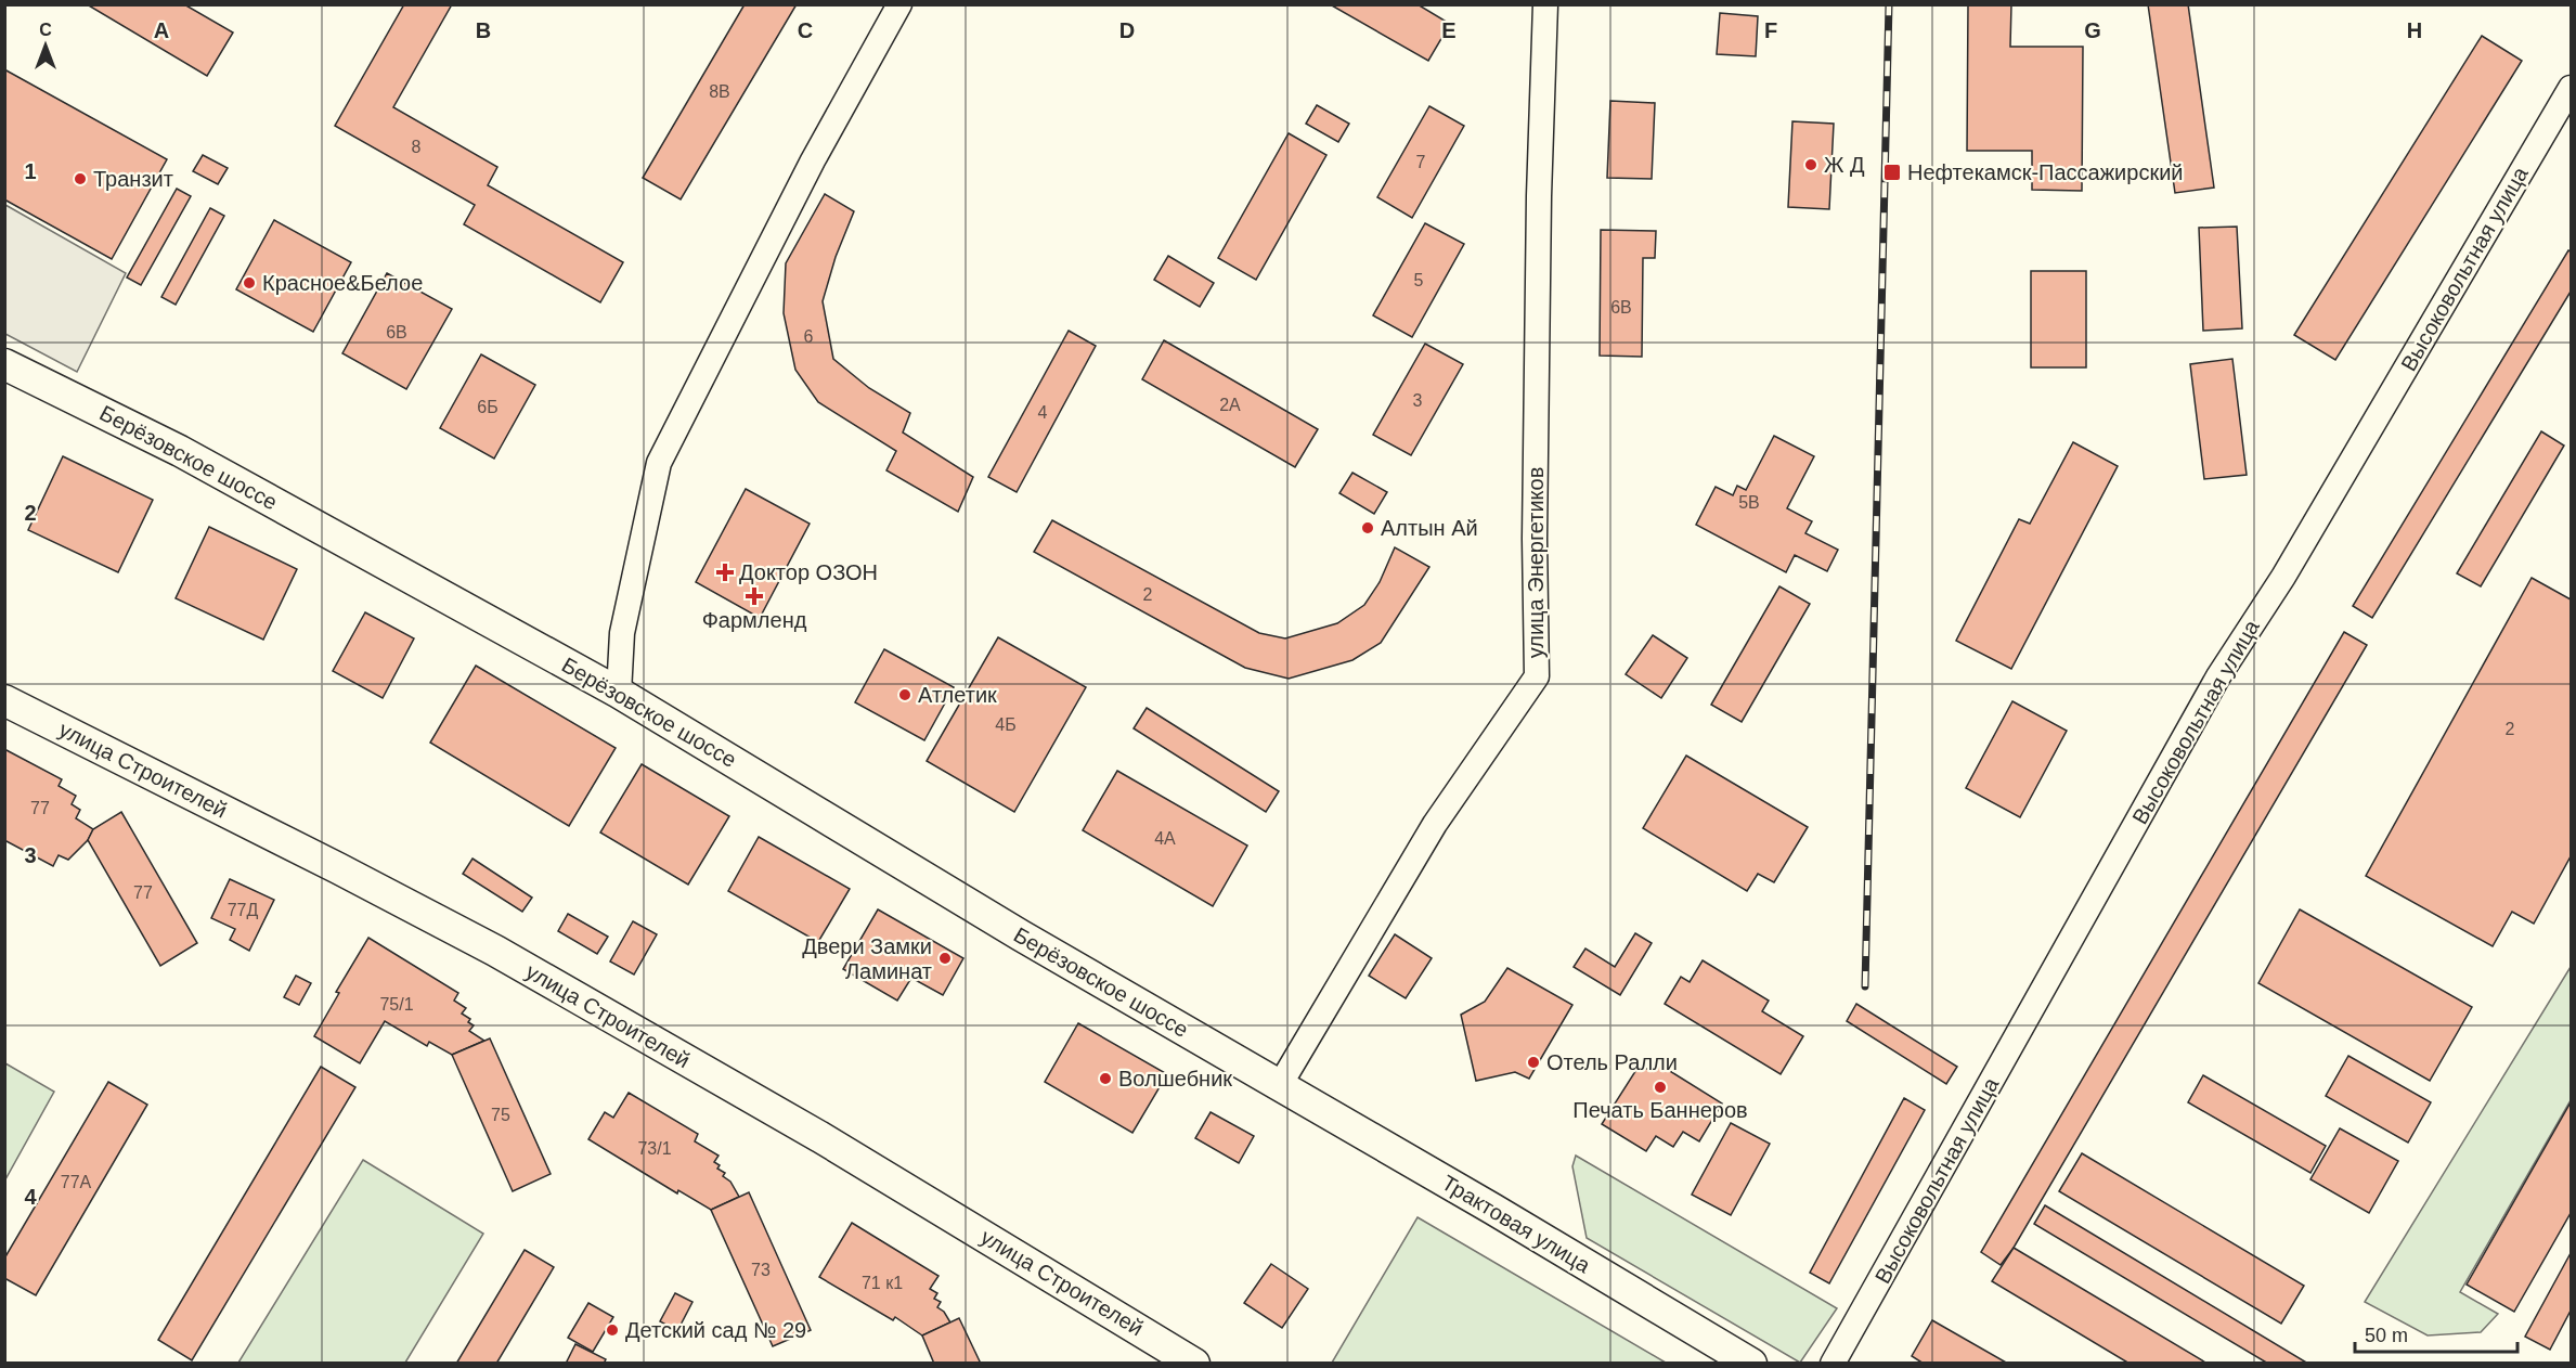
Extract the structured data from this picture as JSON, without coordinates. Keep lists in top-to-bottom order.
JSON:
{
  "streets": {
    "main road": ["Берёзовское шоссе", "улица Строителей", "Трактовая улица"],
    "street": ["Высоковольтная улица", "улица Энергетиков"]
  },
  "crossings": [
    ["Берёзовское шоссе", "улица Энергетиков"],
    ["Берёзовское шоссе", "Трактовая улица"],
    ["улица Энергетиков", "Трактовая улица"]
  ],
  "places": {
    "other": [
      "Ж Д",
      "Транзит",
      "Красное&Белое",
      "Алтын Ай",
      "Атлетик",
      "Двери Замки Ламинат",
      "Отель Ралли",
      "Волшебник",
      "Печать Баннеров",
      "Детский сад № 29"
    ],
    "transit": ["Нефтекамск-Пассажирский"],
    "health": ["Доктор ОЗОН", "Фармленд"]
  },
  "house_numbers": [
    "8В",
    "8",
    "7",
    "5",
    "6В",
    "6В",
    "6",
    "3",
    "2А",
    "6Б",
    "4",
    "5В",
    "2",
    "4Б",
    "2",
    "77",
    "4А",
    "77",
    "77Д",
    "75/1",
    "75",
    "73/1",
    "77А",
    "73",
    "71 к1"
  ],
  "scale_bar": "50 m",
  "north": "top",
  "grid": {
    "columns": [
      "A",
      "B",
      "C",
      "D",
      "E",
      "F",
      "G",
      "H"
    ],
    "rows": [
      "1",
      "2",
      "3",
      "4"
    ]
  }
}
